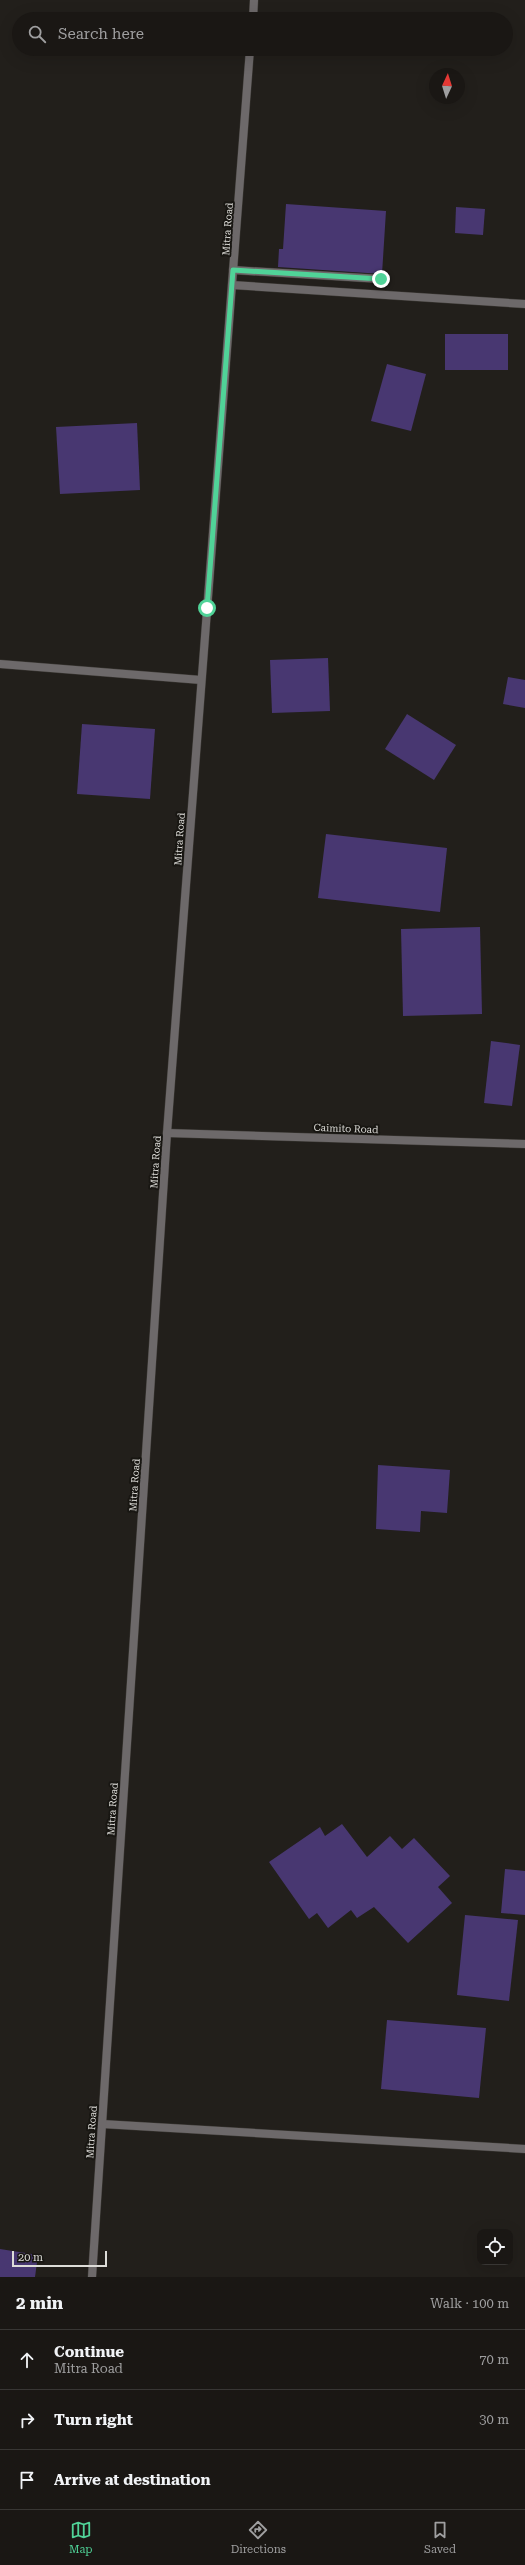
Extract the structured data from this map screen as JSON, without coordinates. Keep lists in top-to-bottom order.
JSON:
{
  "streets": {
    "street": ["Mitra Road", "Caimito Road"]
  },
  "crossings": [
    ["Mitra Road", "Caimito Road"]
  ],
  "scale_bar": "20 m",
  "north": "top",
  "page": {
    "search": "Search here",
    "scale": "20 m",
    "heading": ["2 min", "Walk · 100 m"],
    "list": [
      ["Continue", "Mitra Road", "70 m"],
      ["Turn right", "30 m"],
      "Arrive at destination"
    ],
    "nav": ["Map", "Directions", "Saved"]
  }
}
